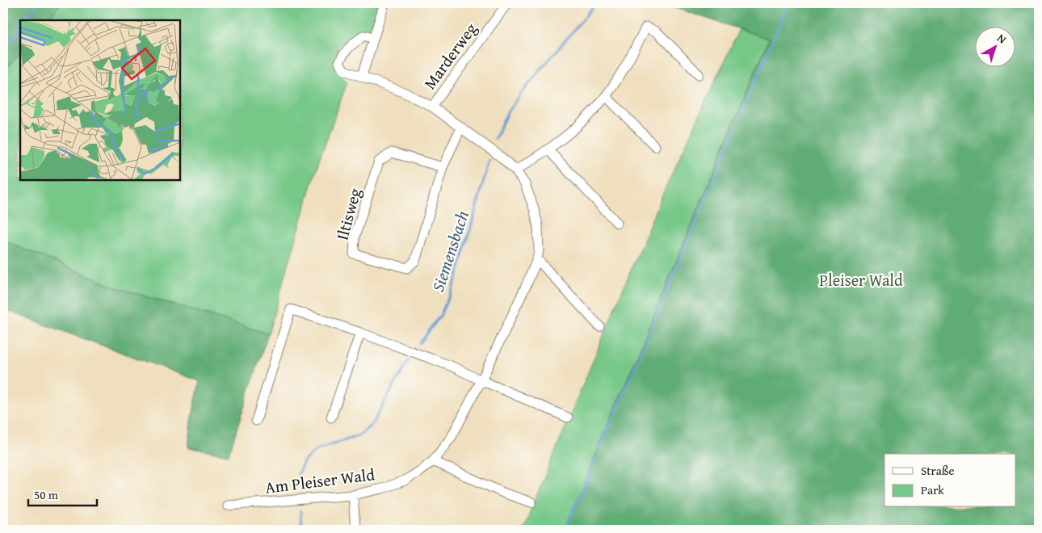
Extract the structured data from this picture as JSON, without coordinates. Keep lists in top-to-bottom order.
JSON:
{
  "streets": {
    "street": ["Marderweg", "Iltisweg", "Am Pleiser Wald"]
  },
  "crossings": [
    ["Marderweg", "Am Pleiser Wald"],
    ["Iltisweg", "Am Pleiser Wald"]
  ],
  "water": ["Siemensbach"],
  "parks": ["Pleiser Wald"],
  "legend": ["Straße", "Park"],
  "scale_bar": "50 m",
  "north": "top right"
}
